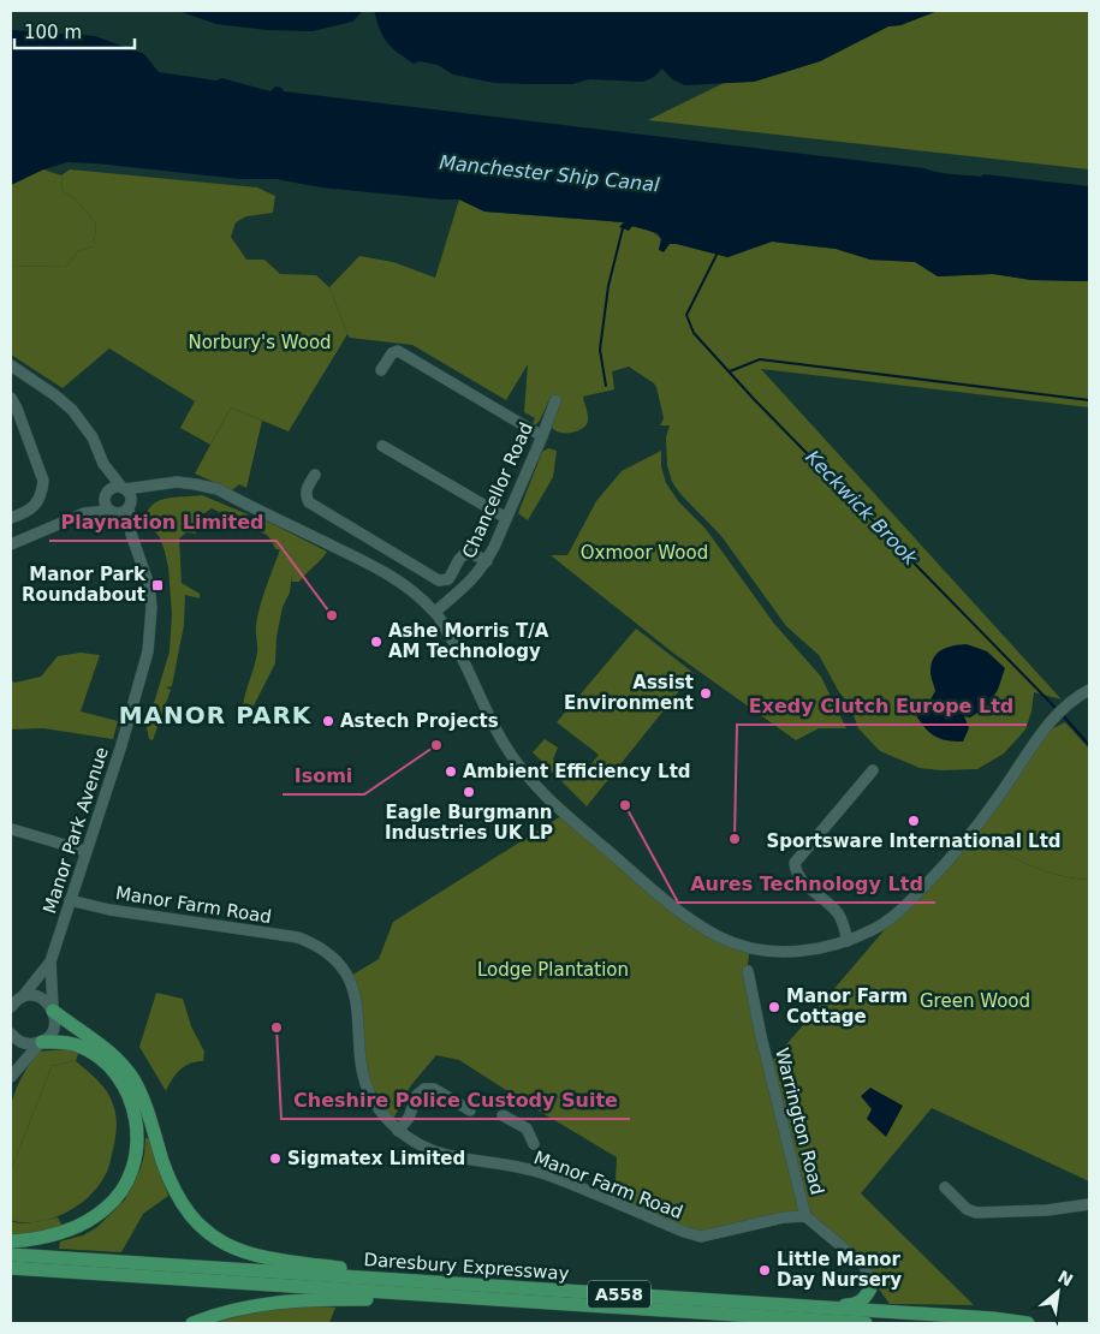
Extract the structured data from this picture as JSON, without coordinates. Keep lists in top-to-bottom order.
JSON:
{
  "streets": {
    "main road": ["Daresbury Expressway", "A558"],
    "street": [
      "Chancellor Road",
      "Manor Park Avenue",
      "Manor Farm Road",
      "Warrington Road"
    ]
  },
  "crossings": [
    ["Manor Park Avenue", "Manor Farm Road"],
    ["Manor Farm Road", "Warrington Road"]
  ],
  "districts": ["MANOR PARK"],
  "water": ["Manchester Ship Canal", "Keckwick Brook"],
  "parks": [
    "Norbury's Wood",
    "Oxmoor Wood",
    "Lodge Plantation",
    "Green Wood"
  ],
  "places": {
    "transit": ["Manor Park Roundabout"],
    "other": [
      "Playnation Limited",
      "Ashe Morris T/A AM Technology",
      "Assist Environment",
      "Astech Projects",
      "Isomi",
      "Ambient Efficiency Ltd",
      "Eagle Burgmann Industries UK LP",
      "Aures Technology Ltd",
      "Sportsware International Ltd",
      "Exedy Clutch Europe Ltd",
      "Manor Farm Cottage",
      "Cheshire Police Custody Suite",
      "Sigmatex Limited",
      "Little Manor Day Nursery"
    ]
  },
  "scale_bar": "100 m",
  "north": "top right"
}
